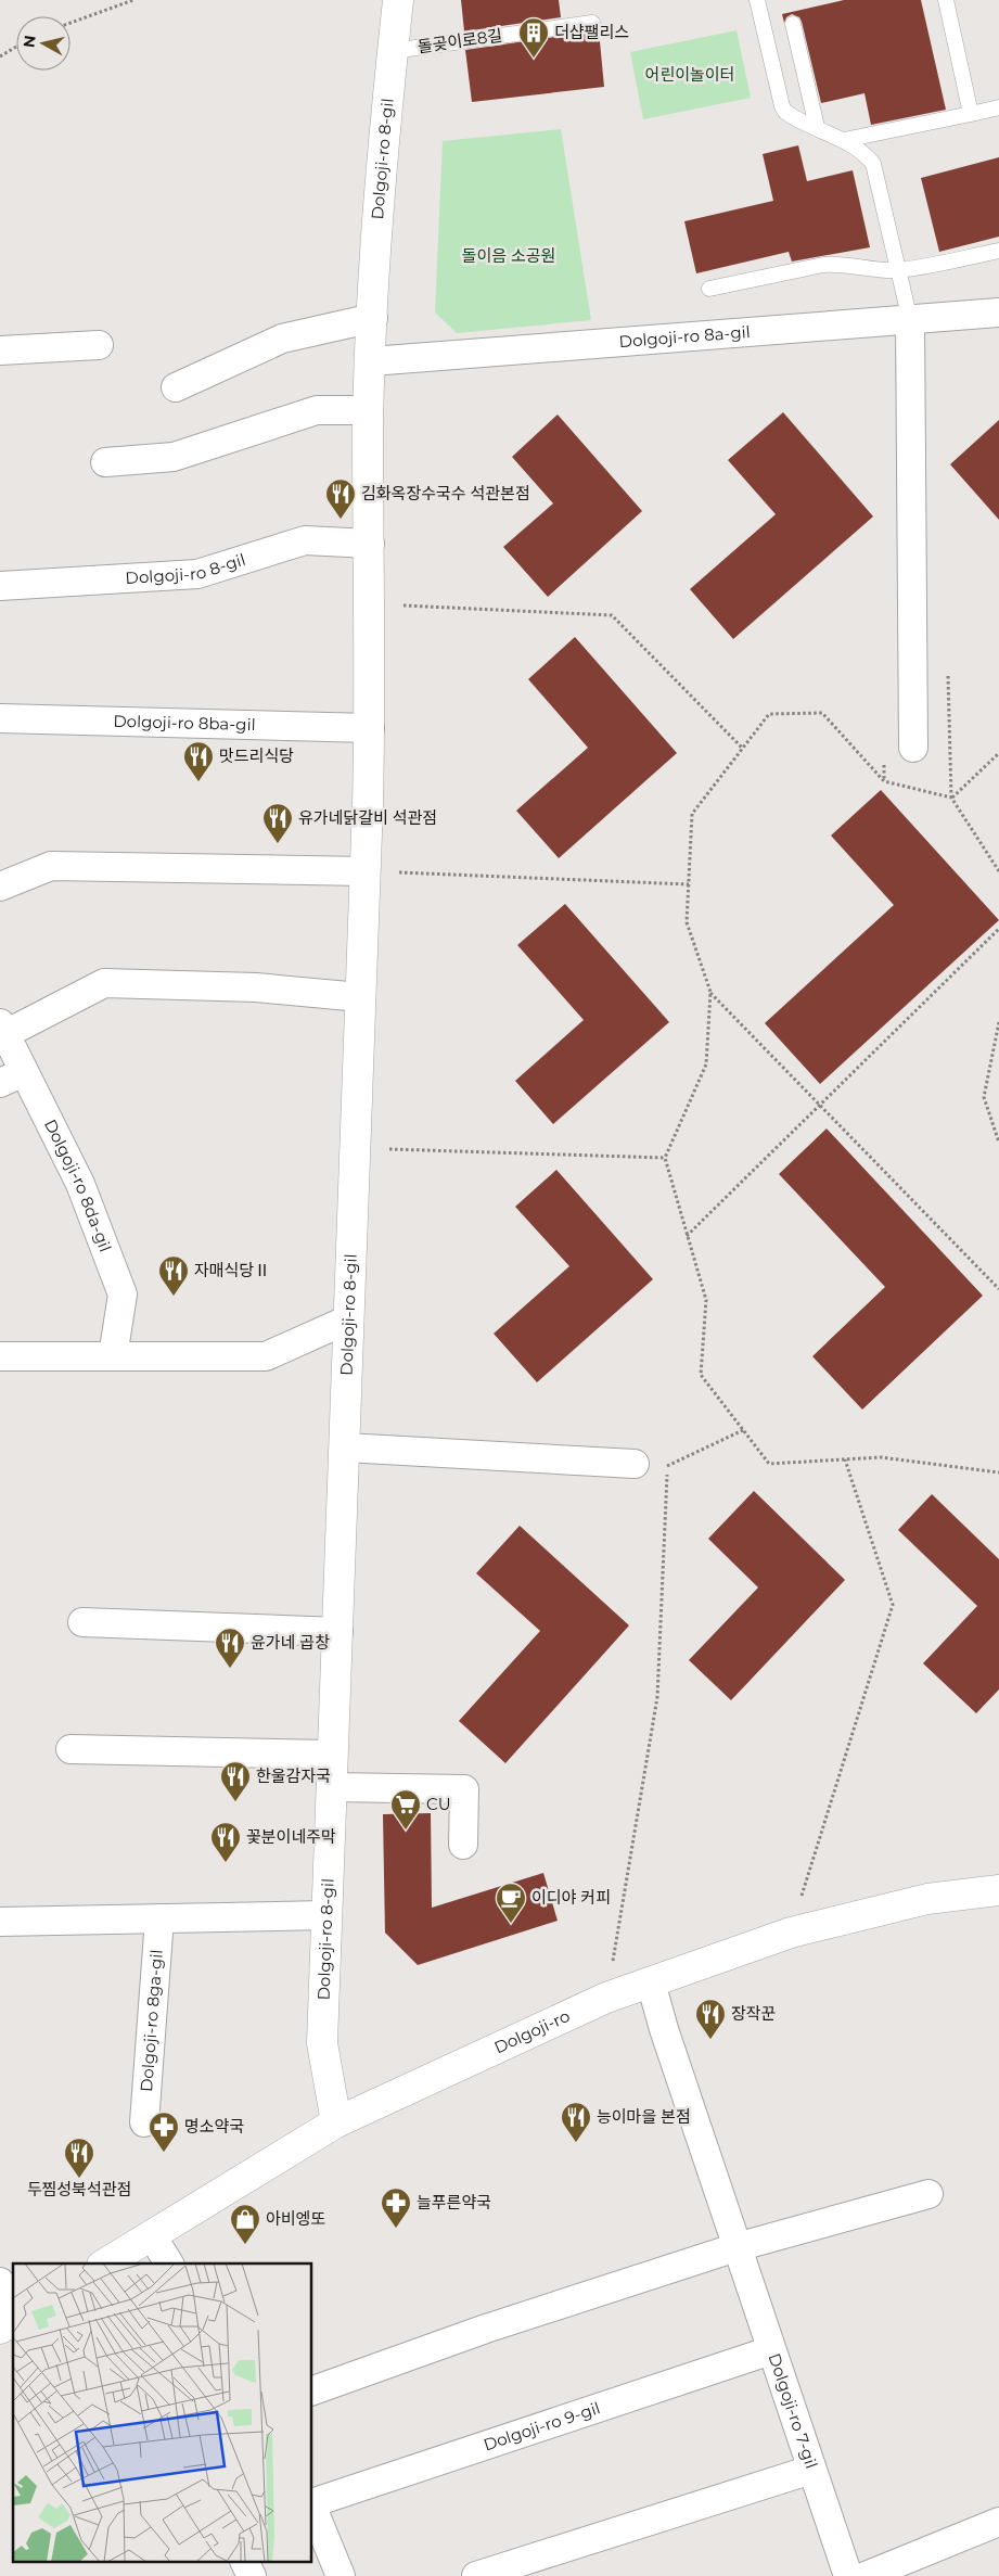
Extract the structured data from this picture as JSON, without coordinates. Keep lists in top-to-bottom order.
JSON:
{
  "streets": {
    "street": [
      "Dolgoji-ro 8-gil",
      "Dolgoji-ro 8a-gil",
      "Dolgoji-ro 8ba-gil",
      "Dolgoji-ro 8da-gil",
      "Dolgoji-ro 8ga-gil",
      "Dolgoji-ro",
      "Dolgoji-ro 7-gil",
      "Dolgoji-ro 9-gil"
    ],
    "lane": ["돌곶이로8길"]
  },
  "crossings": [
    ["돌곶이로8길", "Dolgoji-ro 8-gil"],
    ["Dolgoji-ro 8-gil", "Dolgoji-ro 8a-gil"],
    ["Dolgoji-ro 8-gil", "Dolgoji-ro 8ba-gil"],
    ["Dolgoji-ro 8-gil", "Dolgoji-ro"],
    ["Dolgoji-ro", "Dolgoji-ro 7-gil"],
    ["Dolgoji-ro 7-gil", "Dolgoji-ro 9-gil"]
  ],
  "parks": ["어린이놀이터", "돌이음 소공원"],
  "places": {
    "building": ["더샵팰리스"],
    "restaurant": [
      "김화옥장수국수 석관본점",
      "맛드리식당",
      "유가네닭갈비 석관점",
      "자매식당Ⅱ",
      "윤가네 곱창",
      "한울감자국",
      "꽃분이네주막",
      "장작꾼",
      "능이마을 본점",
      "두찜성북석관점"
    ],
    "supermarket": ["CU"],
    "cafe": ["이디야 커피"],
    "pharmacy": ["명소약국", "늘푸른약국"],
    "shop": ["아비엥또"]
  },
  "north": "left"
}
